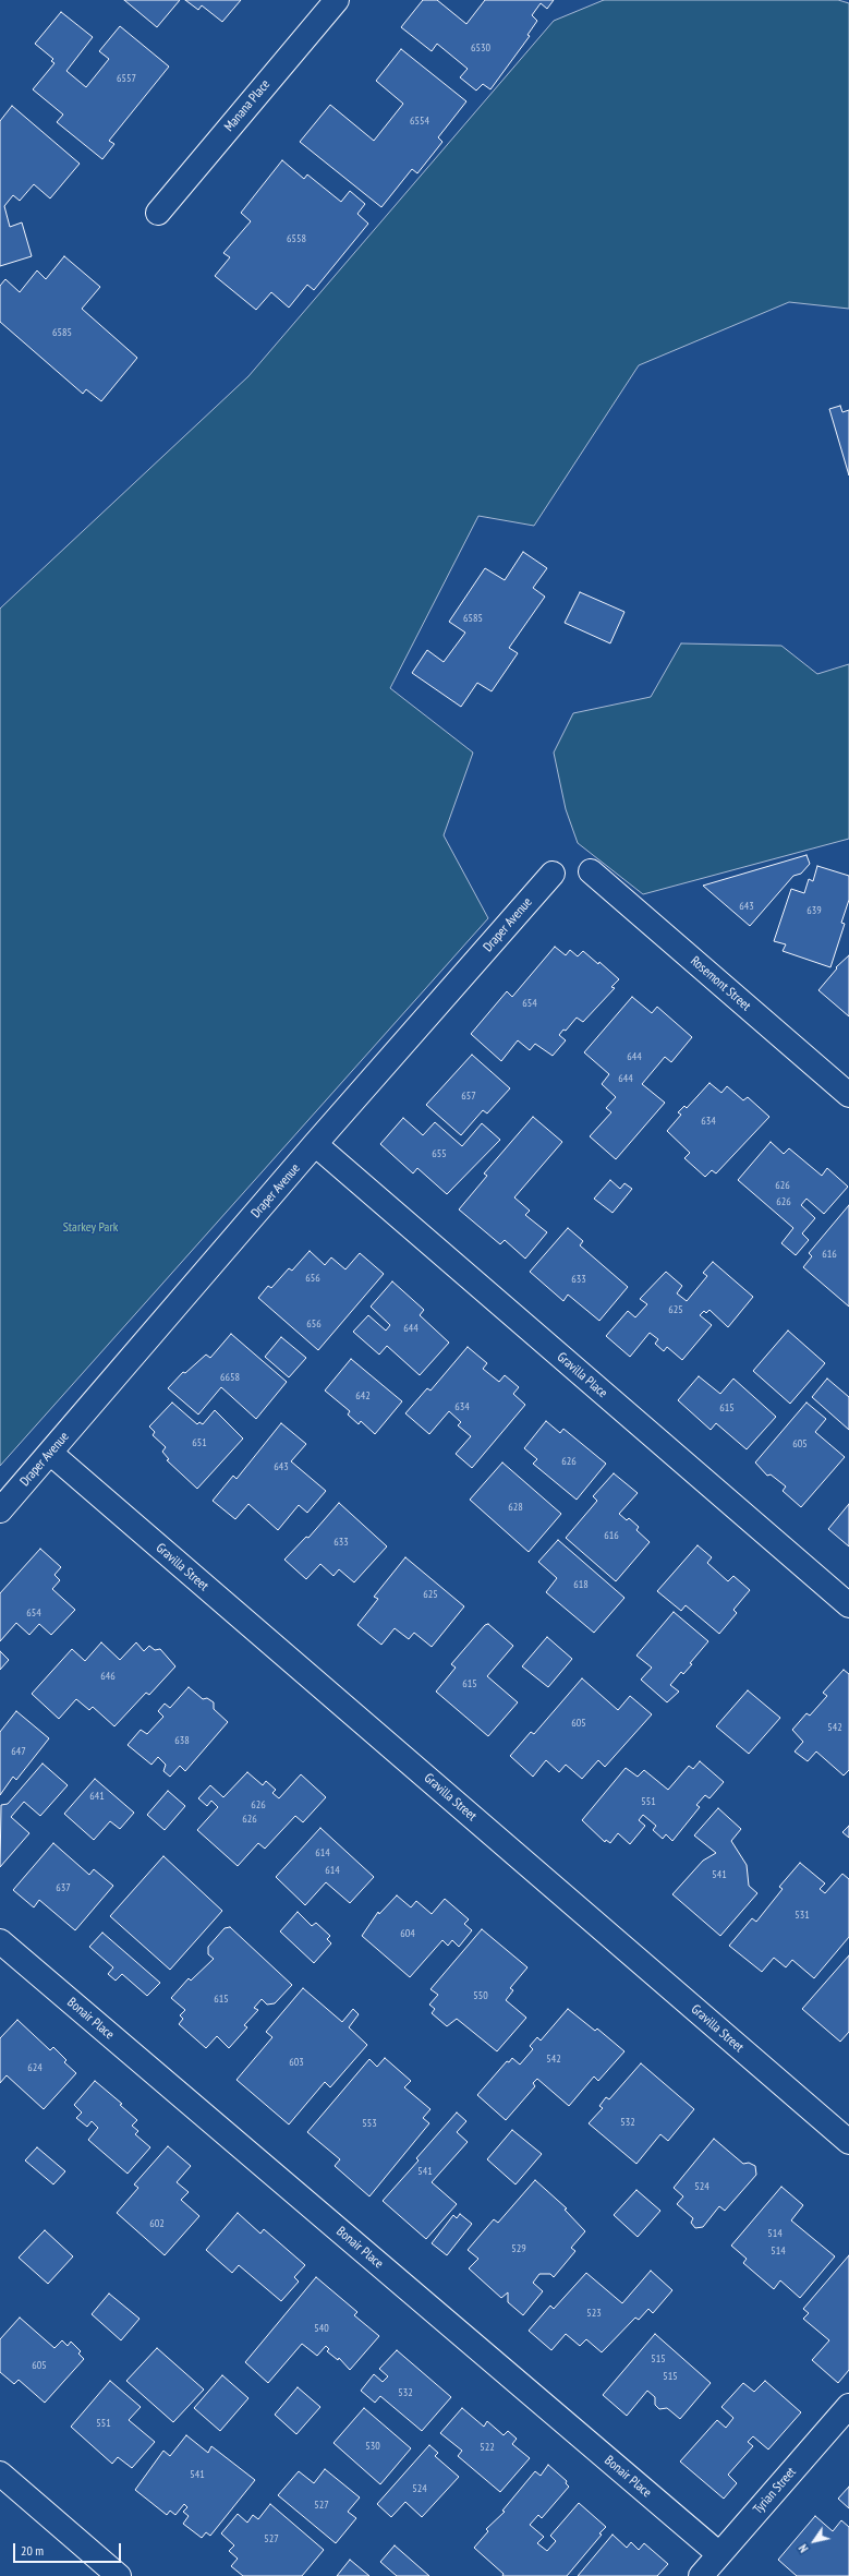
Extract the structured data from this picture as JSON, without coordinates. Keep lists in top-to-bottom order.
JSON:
{
  "streets": {
    "street": [
      "Manana Place",
      "Draper Avenue",
      "Rosemont Street",
      "Gravilla Place",
      "Gravilla Street",
      "Bonair Place",
      "Tyrian Street"
    ]
  },
  "crossings": [
    ["Draper Avenue", "Gravilla Place"],
    ["Draper Avenue", "Gravilla Street"],
    ["Bonair Place", "Tyrian Street"]
  ],
  "parks": ["Starkey Park"],
  "house_numbers": [
    "6530",
    "6557",
    "6554",
    "6558",
    "6585",
    "6585",
    "643",
    "639",
    "654",
    "644",
    "644",
    "657",
    "634",
    "655",
    "626",
    "626",
    "616",
    "656",
    "633",
    "625",
    "656",
    "644",
    "6658",
    "642",
    "634",
    "615",
    "651",
    "605",
    "626",
    "643",
    "628",
    "616",
    "633",
    "618",
    "625",
    "654",
    "646",
    "615",
    "605",
    "542",
    "638",
    "647",
    "641",
    "551",
    "626",
    "626",
    "614",
    "614",
    "541",
    "637",
    "531",
    "604",
    "550",
    "615",
    "542",
    "603",
    "624",
    "532",
    "553",
    "541",
    "524",
    "602",
    "514",
    "529",
    "514",
    "523",
    "540",
    "515",
    "605",
    "515",
    "532",
    "551",
    "530",
    "522",
    "541",
    "524",
    "527",
    "527"
  ],
  "scale_bar": "20 m",
  "north": "bottom left"
}
